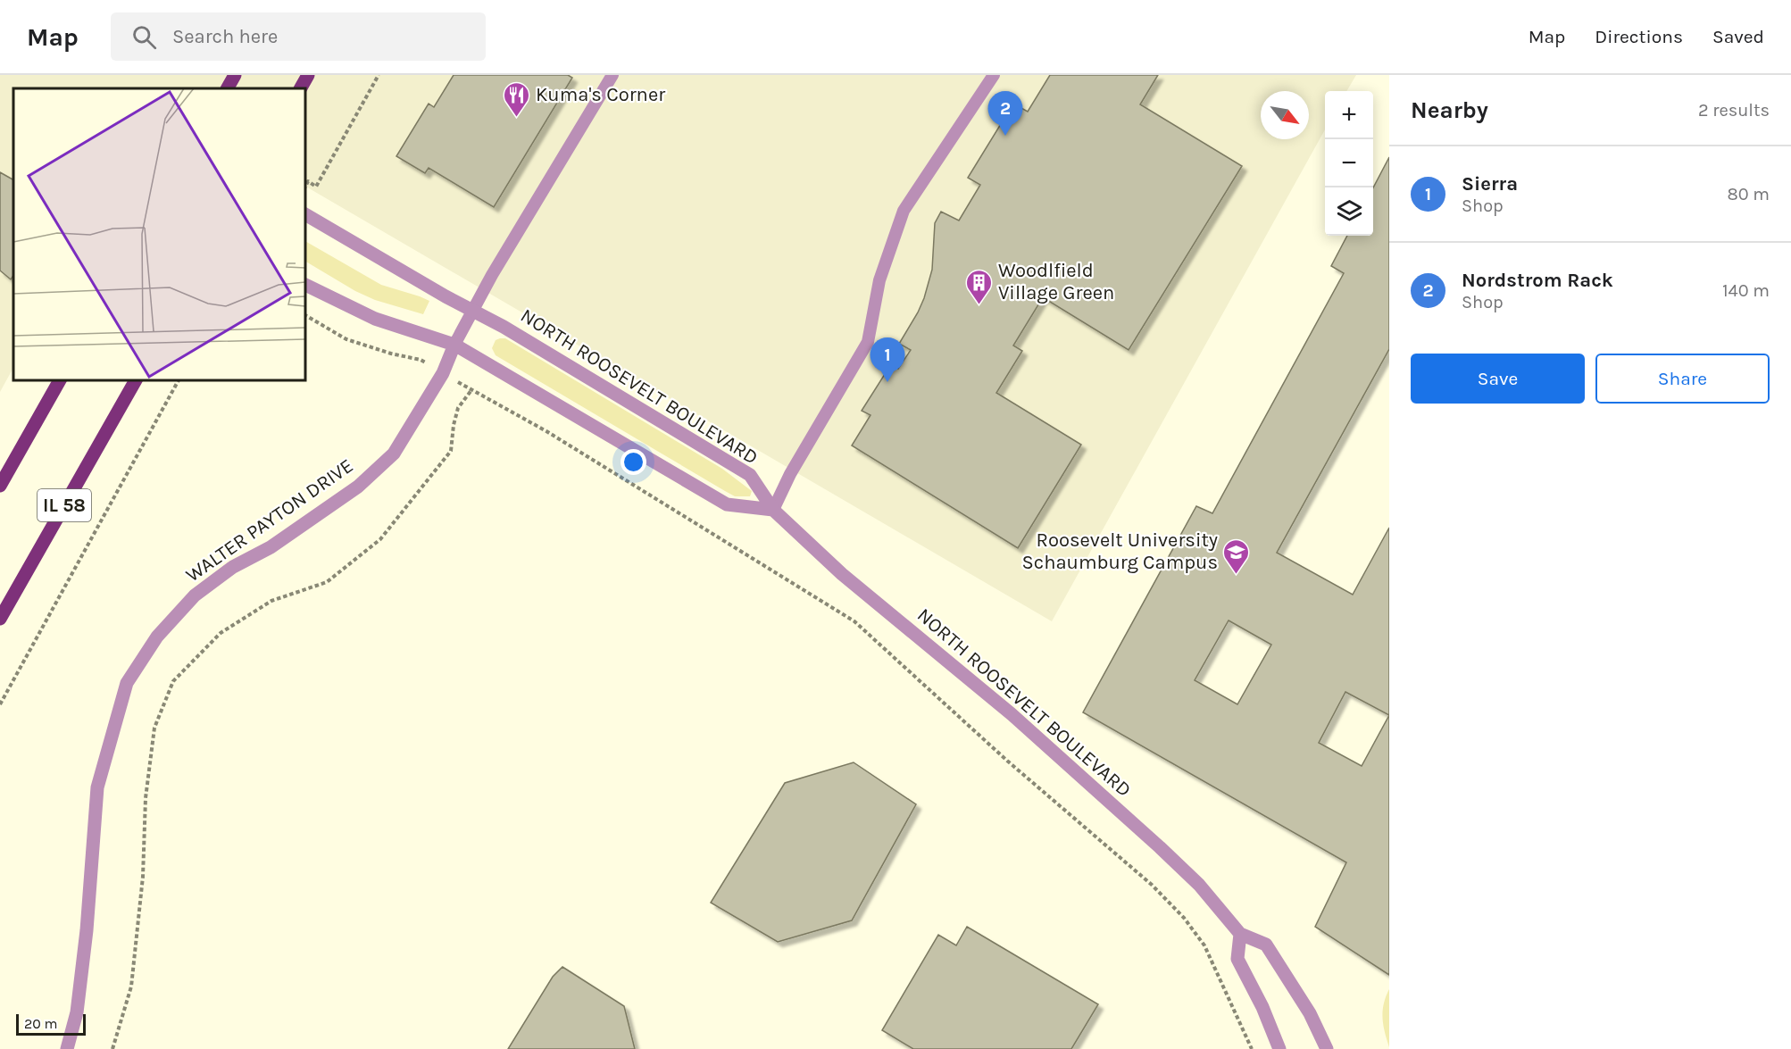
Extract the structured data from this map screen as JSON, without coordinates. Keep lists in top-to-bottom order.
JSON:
{
  "streets": {
    "main road": ["IL 58"],
    "street": ["NORTH ROOSEVELT BOULEVARD", "WALTER PAYTON DRIVE"]
  },
  "places": {
    "restaurant": ["Kuma's Corner"],
    "building": ["Woodlfield Village Green"],
    "school or university": ["Roosevelt University Schaumburg Campus"]
  },
  "scale_bar": "20 m",
  "north": "bottom right",
  "page": {
    "header": "Map",
    "search": "Search here",
    "nav": ["Map", "Directions", "Saved"],
    "heading": ["Nearby", "2 results"],
    "map_buttons": ["+", "−"],
    "pins": ["2", "1"],
    "list": [
      {
        "mark": "1",
        "name": "Sierra",
        "note": "Shop",
        "value": "80 m"
      },
      {
        "mark": "2",
        "name": "Nordstrom Rack",
        "note": "Shop",
        "value": "140 m"
      }
    ],
    "buttons": ["Save", "Share"],
    "scale": "20 m"
  }
}
